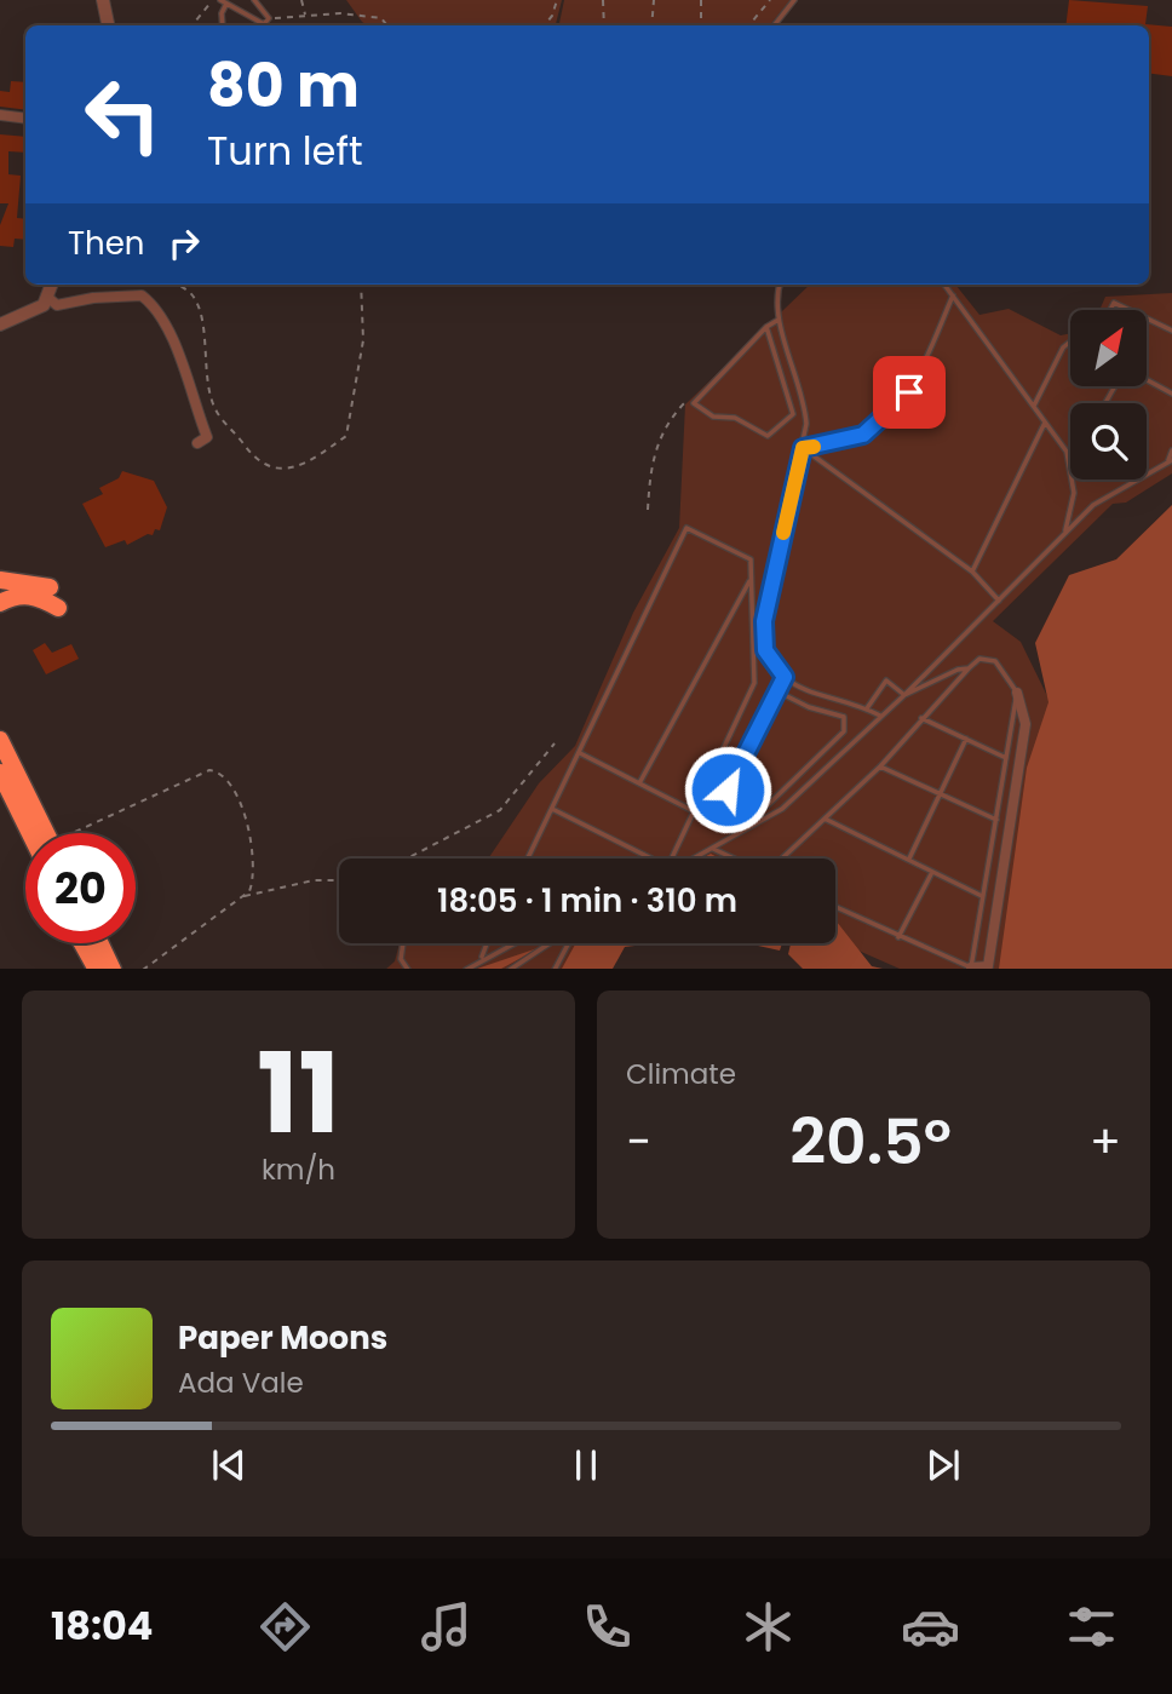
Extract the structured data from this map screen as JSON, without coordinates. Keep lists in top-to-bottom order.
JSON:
{
  "north": "top right",
  "page": {
    "turn": ["80 m", "Turn left"],
    "then": "Then",
    "limit": "20",
    "trip": "18:05 · 1 min · 310 m",
    "tile": [
      ["11", "km/h"],
      "Climate"
    ],
    "heat": ["−", "20.5°", "+"],
    "song": ["Paper Moons", "Ada Vale"],
    "tabs": "18:04"
  }
}
